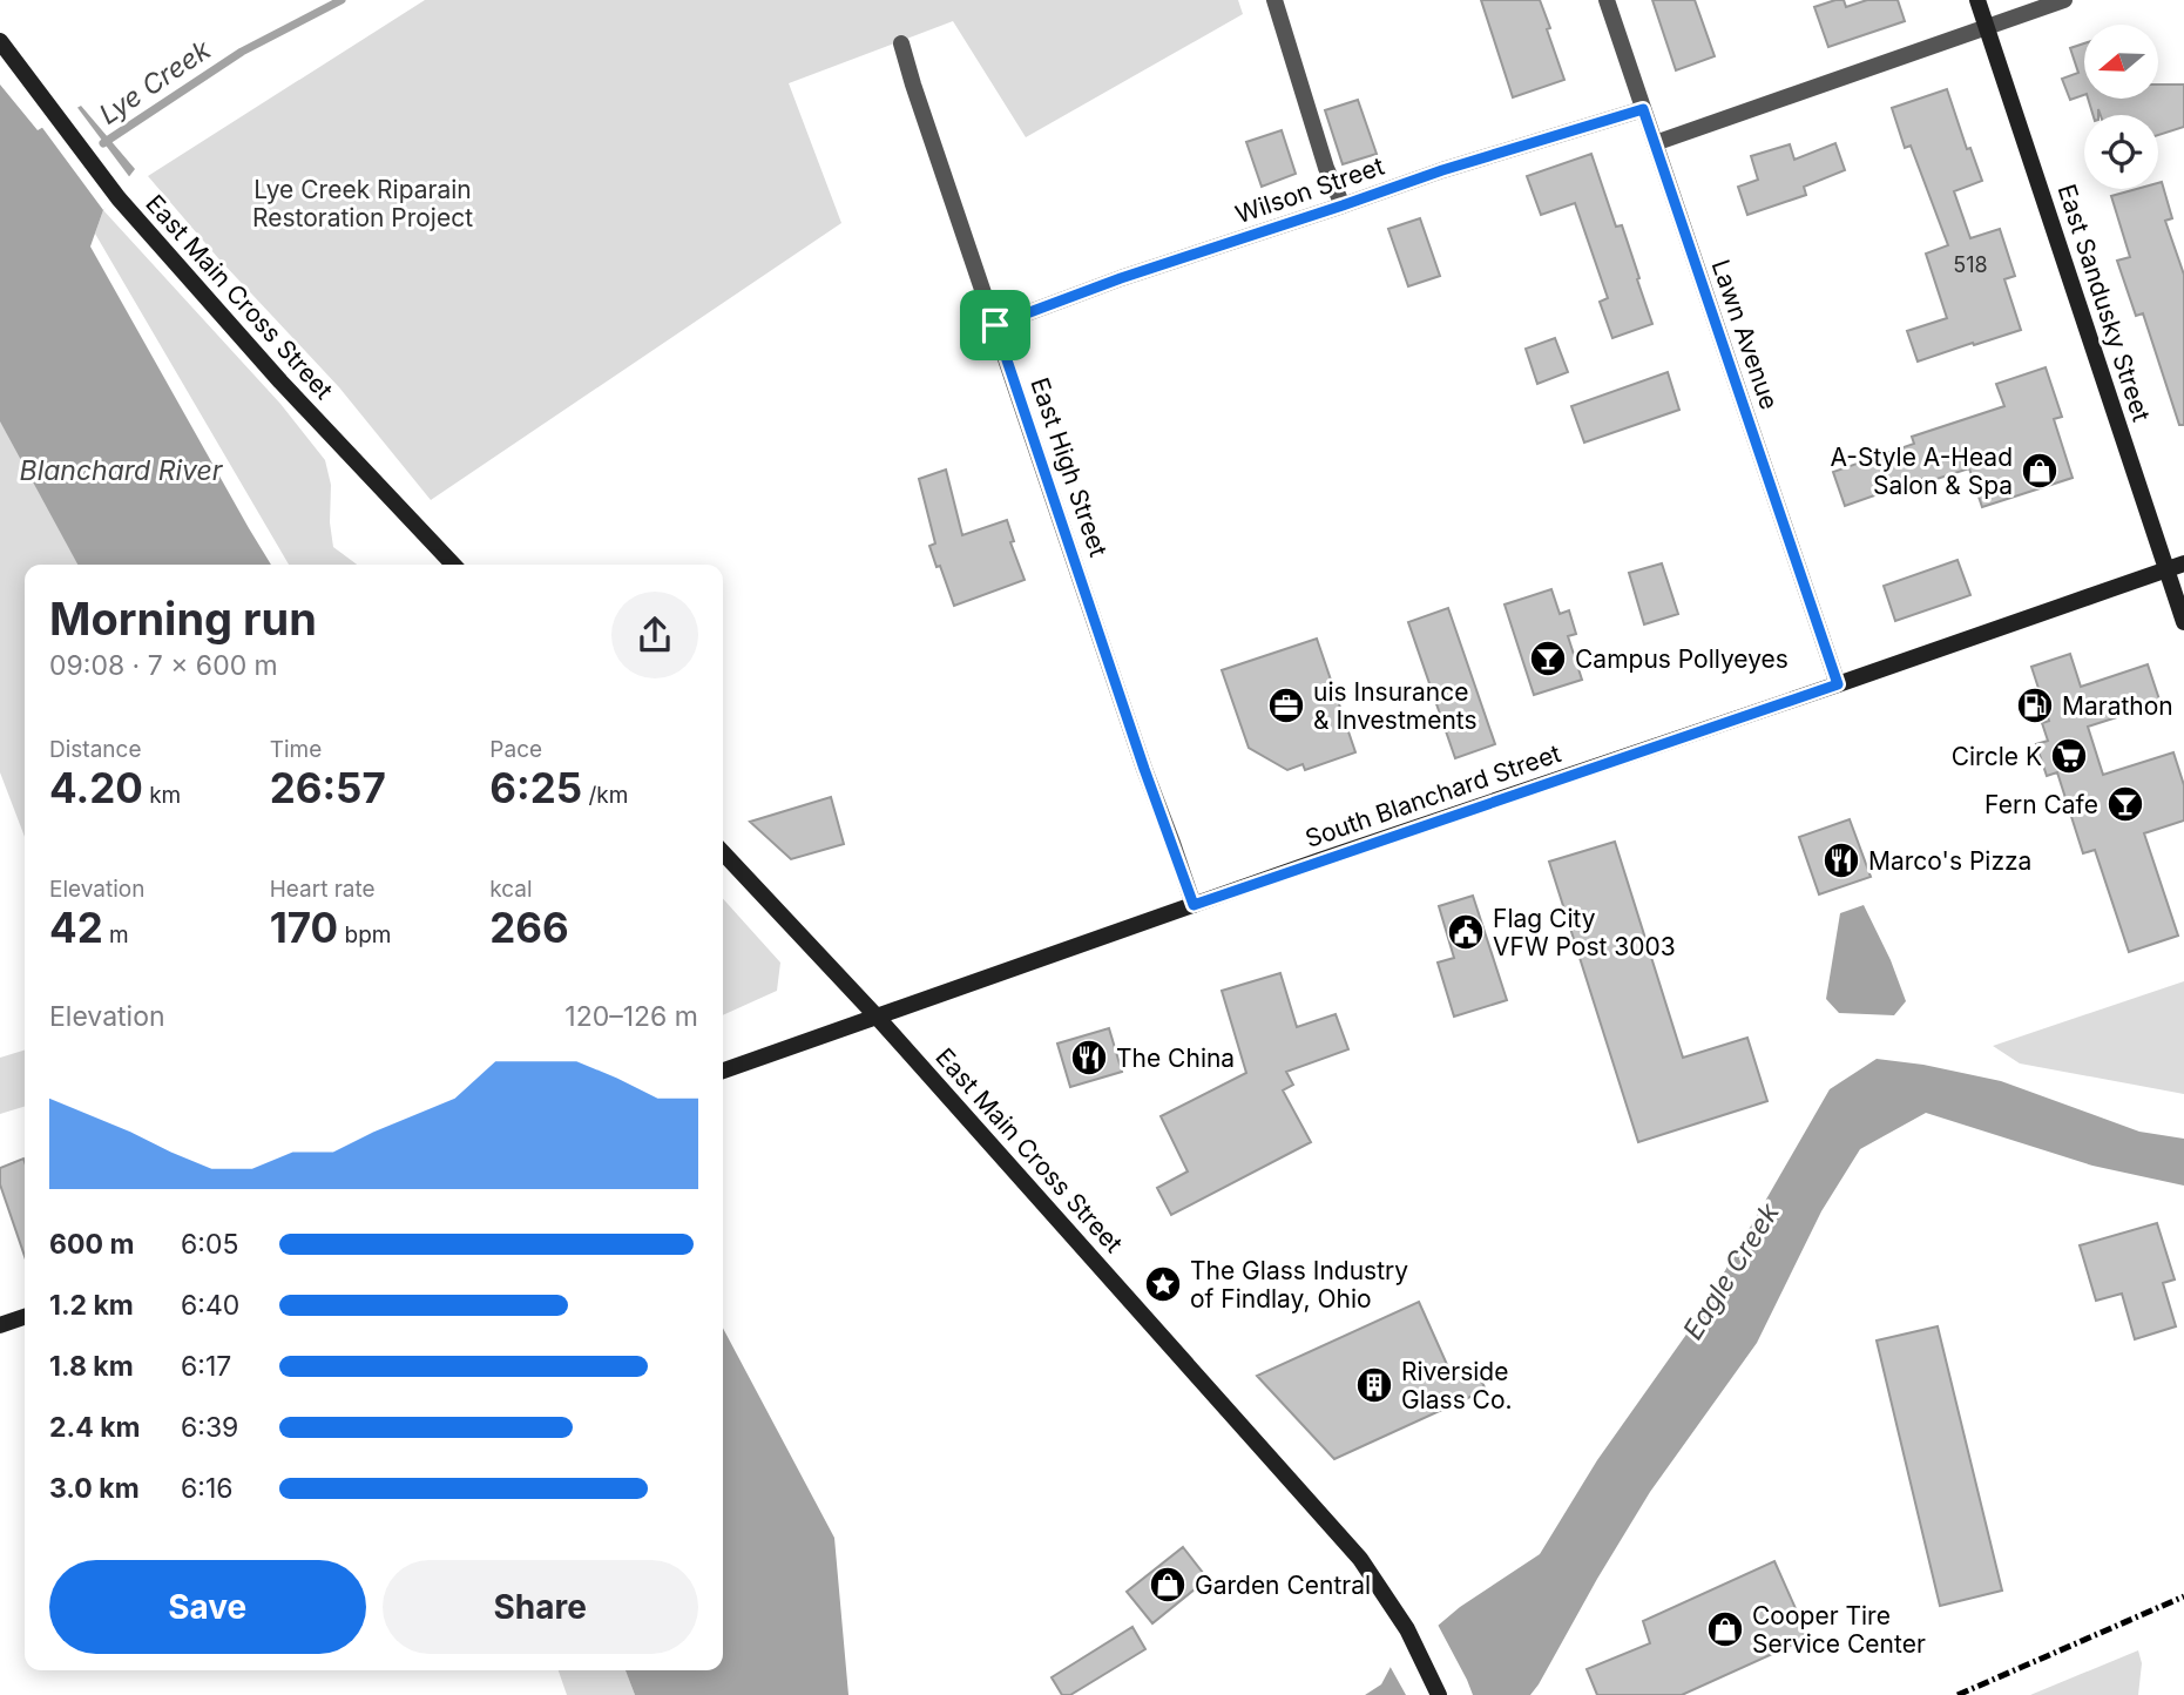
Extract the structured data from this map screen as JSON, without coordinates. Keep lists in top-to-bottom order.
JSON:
{
  "streets": {
    "main road": ["East Main Cross Street", "East Sandusky Street", "South Blanchard Street"],
    "street": ["Wilson Street", "Lawn Avenue", "East High Street"]
  },
  "crossings": [
    ["Wilson Street", "Lawn Avenue"],
    ["Wilson Street", "East High Street"],
    ["East Main Cross Street", "South Blanchard Street"],
    ["East Sandusky Street", "South Blanchard Street"],
    ["Lawn Avenue", "South Blanchard Street"],
    ["East High Street", "South Blanchard Street"]
  ],
  "water": ["Lye Creek", "Blanchard River", "Eagle Creek"],
  "parks": ["Lye Creek Riparain Restoration Project"],
  "places": {
    "shop": ["A-Style A-Head Salon & Spa", "Garden Central", "Cooper Tire Service Center"],
    "bar": ["Campus Pollyeyes", "Fern Cafe"],
    "office": ["uis Insurance & Investments"],
    "fuel station": ["Marathon"],
    "supermarket": ["Circle K"],
    "restaurant": ["Marco's Pizza", "The China"],
    "public building": ["Flag City VFW Post 3003"],
    "place": ["The Glass Industry of Findlay, Ohio"],
    "building": ["Riverside Glass Co."]
  },
  "house_numbers": ["518"],
  "north": "left",
  "page": {
    "heading": ["Morning run", "09:08 · 7 × 600 m"],
    "stats": [
      ["Distance", "4.20 km"],
      ["Time", "26:57"],
      ["Pace", "6:25 /km"],
      ["Elevation", "42 m"],
      ["Heart rate", "170 bpm"],
      ["kcal", "266"]
    ],
    "chart": ["Elevation", "120–126 m"],
    "list": [
      {
        "name": "600 m",
        "note": "6:05"
      },
      {
        "name": "1.2 km",
        "note": "6:40"
      },
      {
        "name": "1.8 km",
        "note": "6:17"
      },
      {
        "name": "2.4 km",
        "note": "6:39"
      },
      {
        "name": "3.0 km",
        "note": "6:16"
      }
    ],
    "buttons": ["Save", "Share"]
  }
}
